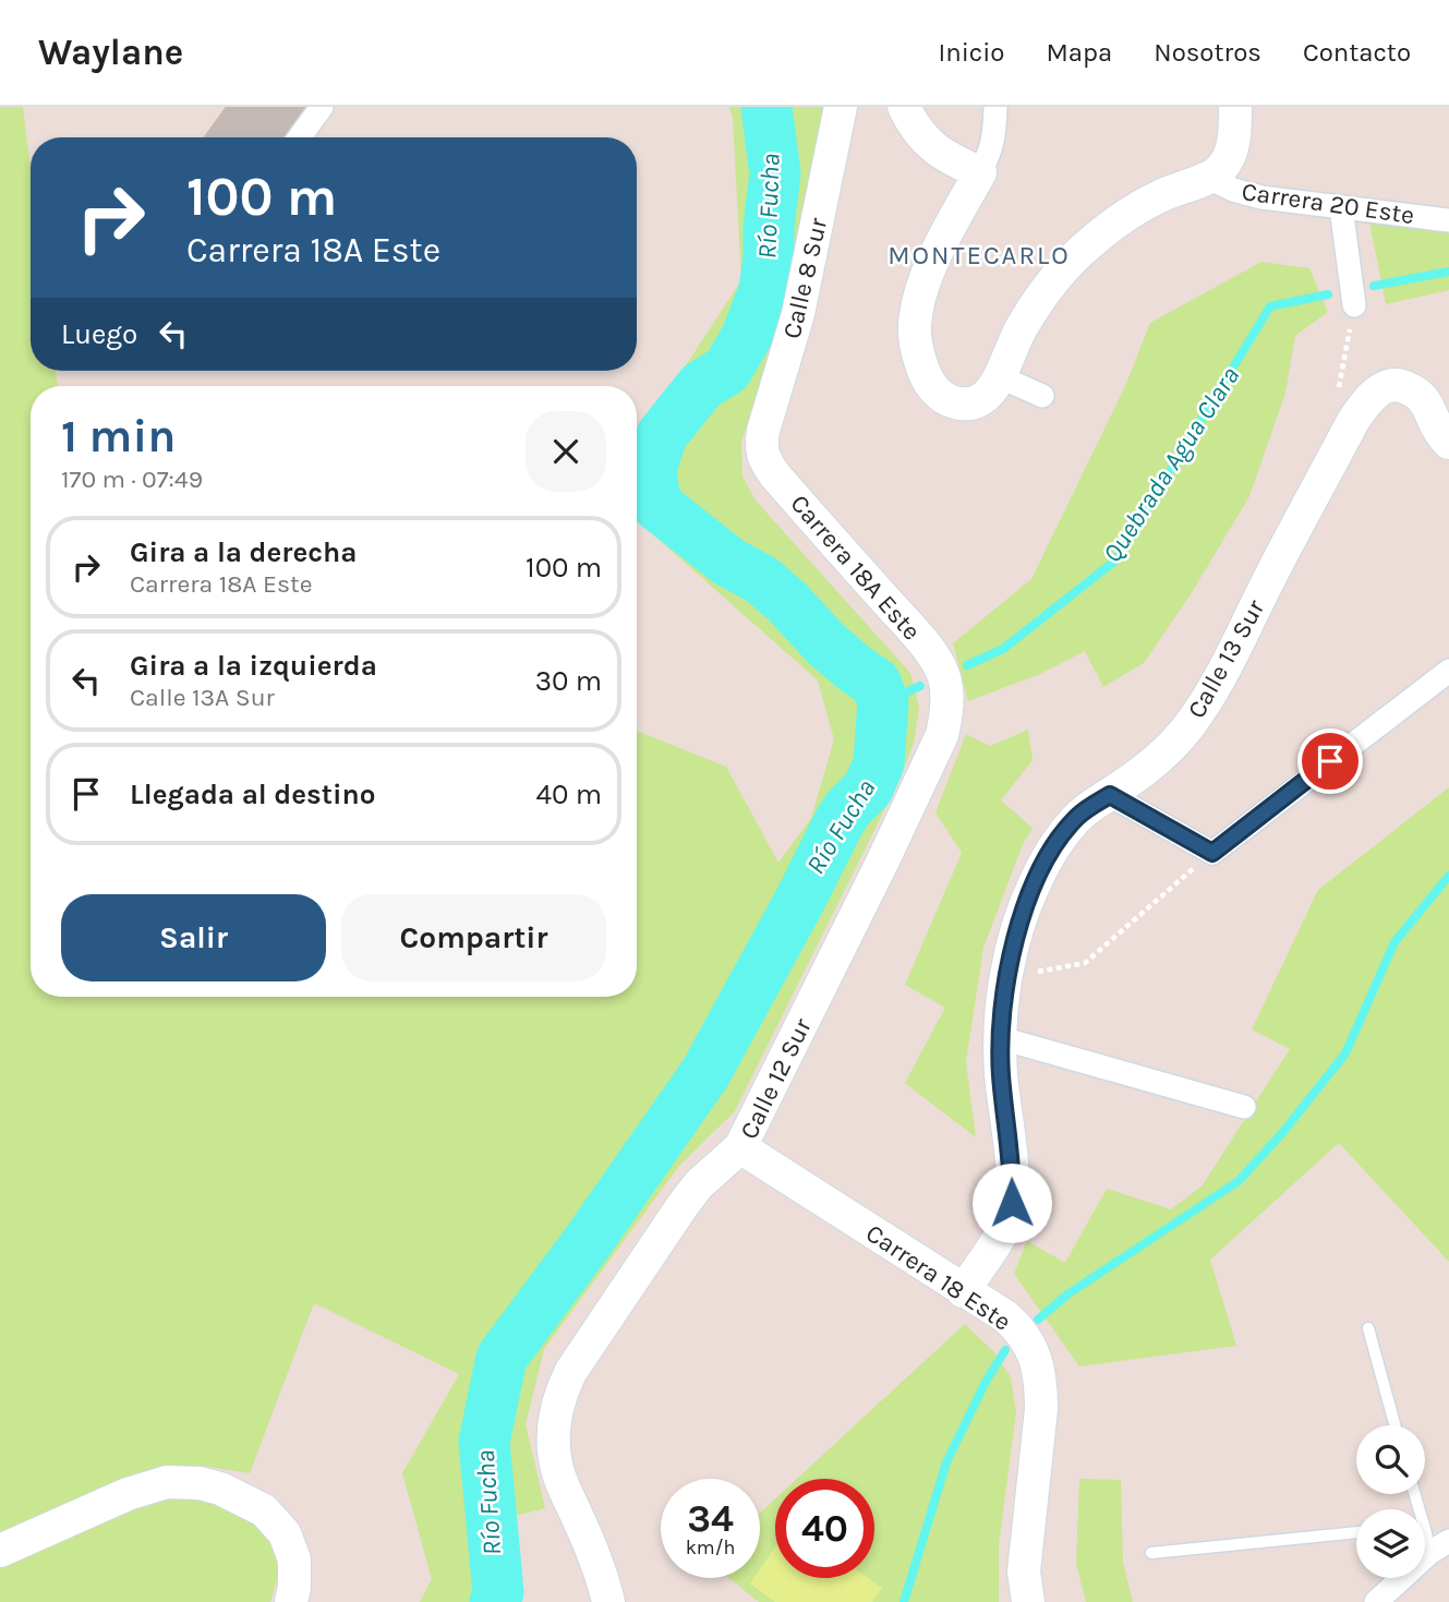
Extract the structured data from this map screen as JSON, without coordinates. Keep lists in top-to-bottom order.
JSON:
{
  "streets": {
    "street": [
      "Carrera 20 Este",
      "Calle 8 Sur",
      "Carrera 18A Este",
      "Calle 13 Sur",
      "Calle 12 Sur",
      "Carrera 18 Este"
    ]
  },
  "crossings": [
    ["Calle 8 Sur", "Carrera 18A Este"],
    ["Carrera 18A Este", "Calle 12 Sur"],
    ["Calle 13 Sur", "Carrera 18 Este"],
    ["Calle 12 Sur", "Carrera 18 Este"]
  ],
  "districts": ["MONTECARLO"],
  "water": ["Río Fucha", "Quebrada Agua Clara"],
  "page": {
    "header": "Waylane",
    "nav": [
      "Inicio",
      "Mapa",
      "Nosotros",
      "Contacto"
    ],
    "turn": ["100 m", "Carrera 18A Este"],
    "then": "Luego",
    "heading": ["1 min", "170 m · 07:49"],
    "list": [
      {
        "name": "Gira a la derecha",
        "note": "Carrera 18A Este",
        "value": "100 m"
      },
      {
        "name": "Gira a la izquierda",
        "note": "Calle 13A Sur",
        "value": "30 m"
      },
      {
        "name": "Llegada al destino",
        "value": "40 m"
      }
    ],
    "buttons": ["Salir", "Compartir"],
    "speed": "34 km/h",
    "limit": "40"
  }
}
